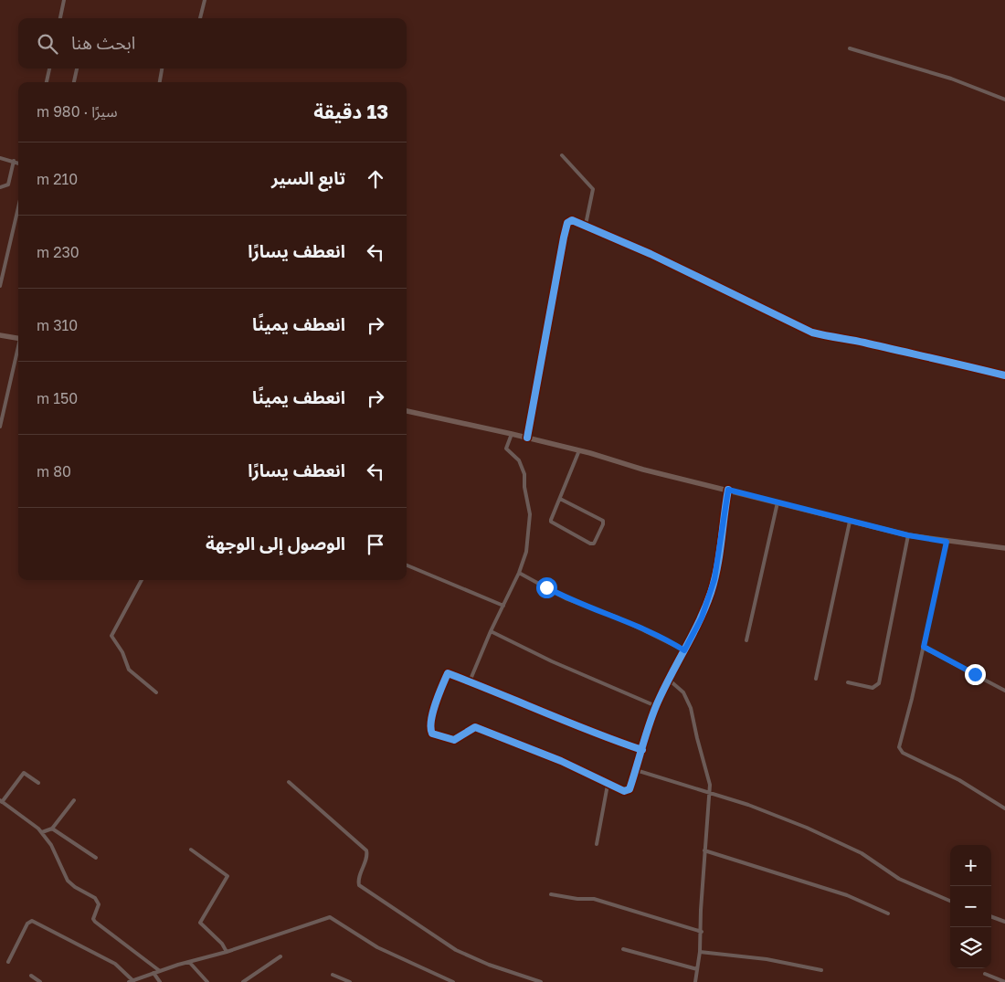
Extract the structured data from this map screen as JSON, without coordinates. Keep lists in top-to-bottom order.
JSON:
{
  "page": {
    "search": "ابحث هنا",
    "heading": ["13 دقيقة", "سيرًا · 980 m"],
    "list": [
      ["تابع السير", "210 m"],
      ["انعطف يسارًا", "230 m"],
      ["انعطف يمينًا", "310 m"],
      ["انعطف يمينًا", "150 m"],
      ["انعطف يسارًا", "80 m"],
      "الوصول إلى الوجهة"
    ],
    "map_buttons": ["+", "−"]
  }
}
